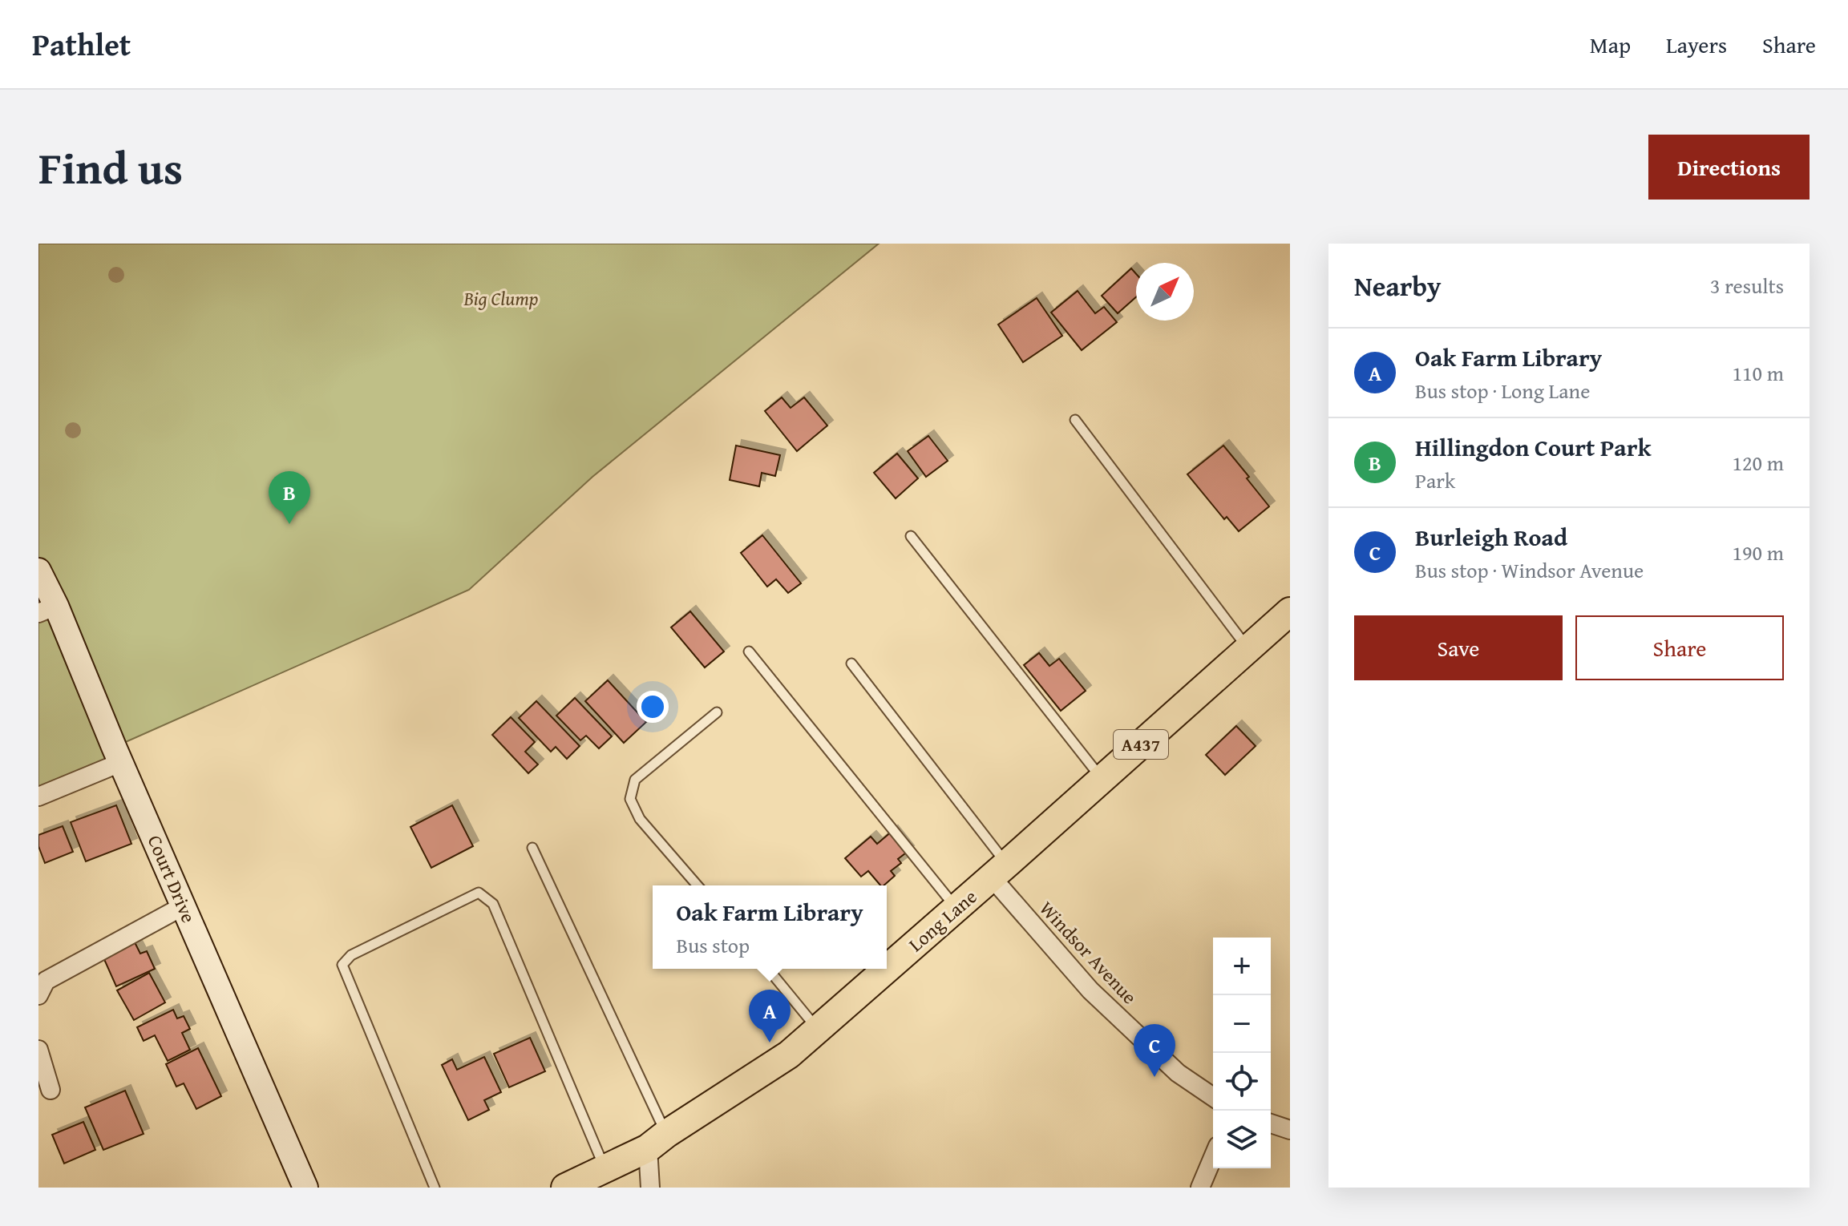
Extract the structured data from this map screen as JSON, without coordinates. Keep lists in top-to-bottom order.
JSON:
{
  "streets": {
    "main road": ["A437", "Long Lane"],
    "street": ["Court Drive", "Windsor Avenue"]
  },
  "crossings": [
    ["Long Lane", "Windsor Avenue"]
  ],
  "parks": ["Big Clump"],
  "north": "top right",
  "page": {
    "header": "Pathlet",
    "nav": ["Map", "Layers", "Share"],
    "title": "Find us",
    "buttons": [
      "Directions",
      ["Save", "Share"]
    ],
    "heading": ["Nearby", "3 results"],
    "list": [
      {
        "mark": "A",
        "name": "Oak Farm Library",
        "note": "Bus stop · Long Lane",
        "value": "110 m"
      },
      {
        "mark": "B",
        "name": "Hillingdon Court Park",
        "note": "Park",
        "value": "120 m"
      },
      {
        "mark": "C",
        "name": "Burleigh Road",
        "note": "Bus stop · Windsor Avenue",
        "value": "190 m"
      }
    ],
    "pins": ["B", "A", "C"],
    "popup": ["Oak Farm Library", "Bus stop"],
    "map_buttons": ["+", "−"]
  }
}
